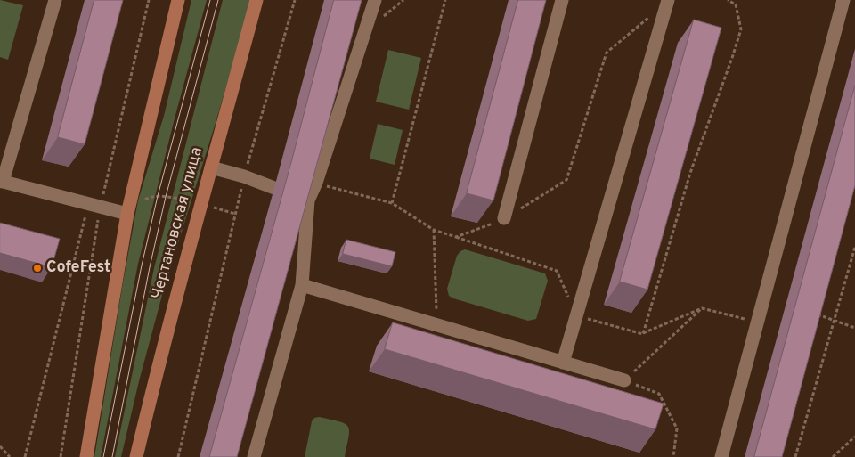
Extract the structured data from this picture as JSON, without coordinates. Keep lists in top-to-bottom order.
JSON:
{
  "streets": {
    "main road": ["Чертановская улица"]
  },
  "places": ["CofeFest"]
}
